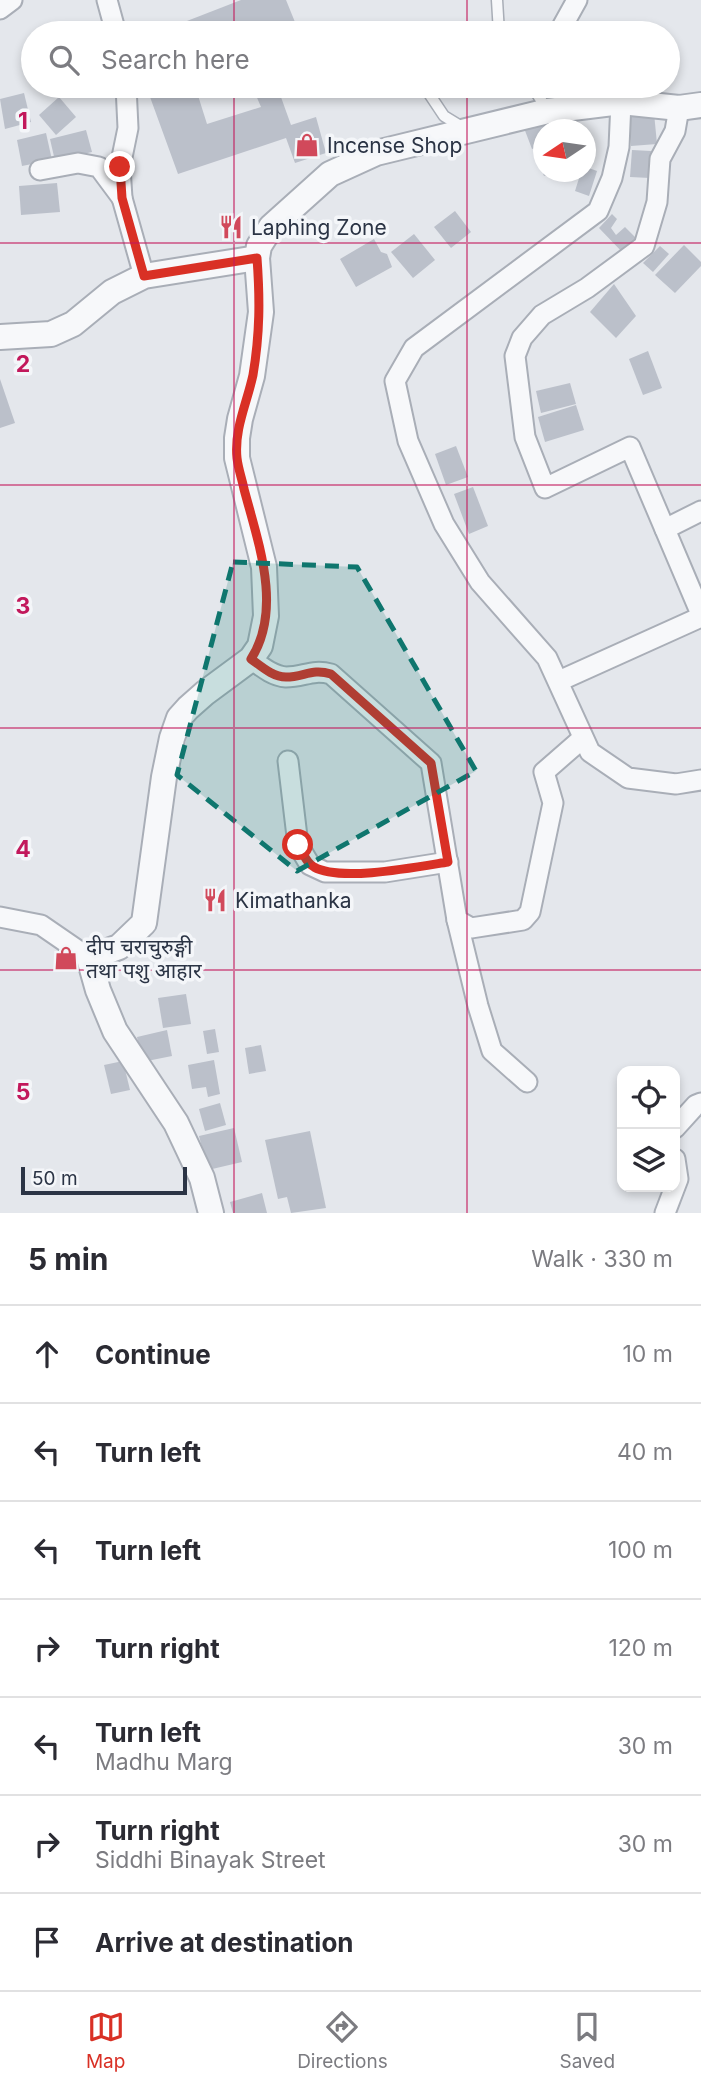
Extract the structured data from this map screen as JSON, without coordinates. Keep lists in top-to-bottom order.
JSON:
{
  "places": {
    "shop": ["Incense Shop", "दीप चराचुरुङ्गी तथा पशु आहार"],
    "restaurant": ["Laphing Zone", "Kimathanka"]
  },
  "scale_bar": "50 m",
  "north": "left",
  "page": {
    "search": "Search here",
    "scale": "50 m",
    "heading": ["5 min", "Walk · 330 m"],
    "list": [
      ["Continue", "10 m"],
      ["Turn left", "40 m"],
      ["Turn left", "100 m"],
      ["Turn right", "120 m"],
      ["Turn left", "Madhu Marg", "30 m"],
      ["Turn right", "Siddhi Binayak Street", "30 m"],
      "Arrive at destination"
    ],
    "nav": ["Map", "Directions", "Saved"]
  },
  "grid": {
    "rows": [
      "1",
      "2",
      "3",
      "4",
      "5"
    ]
  }
}
